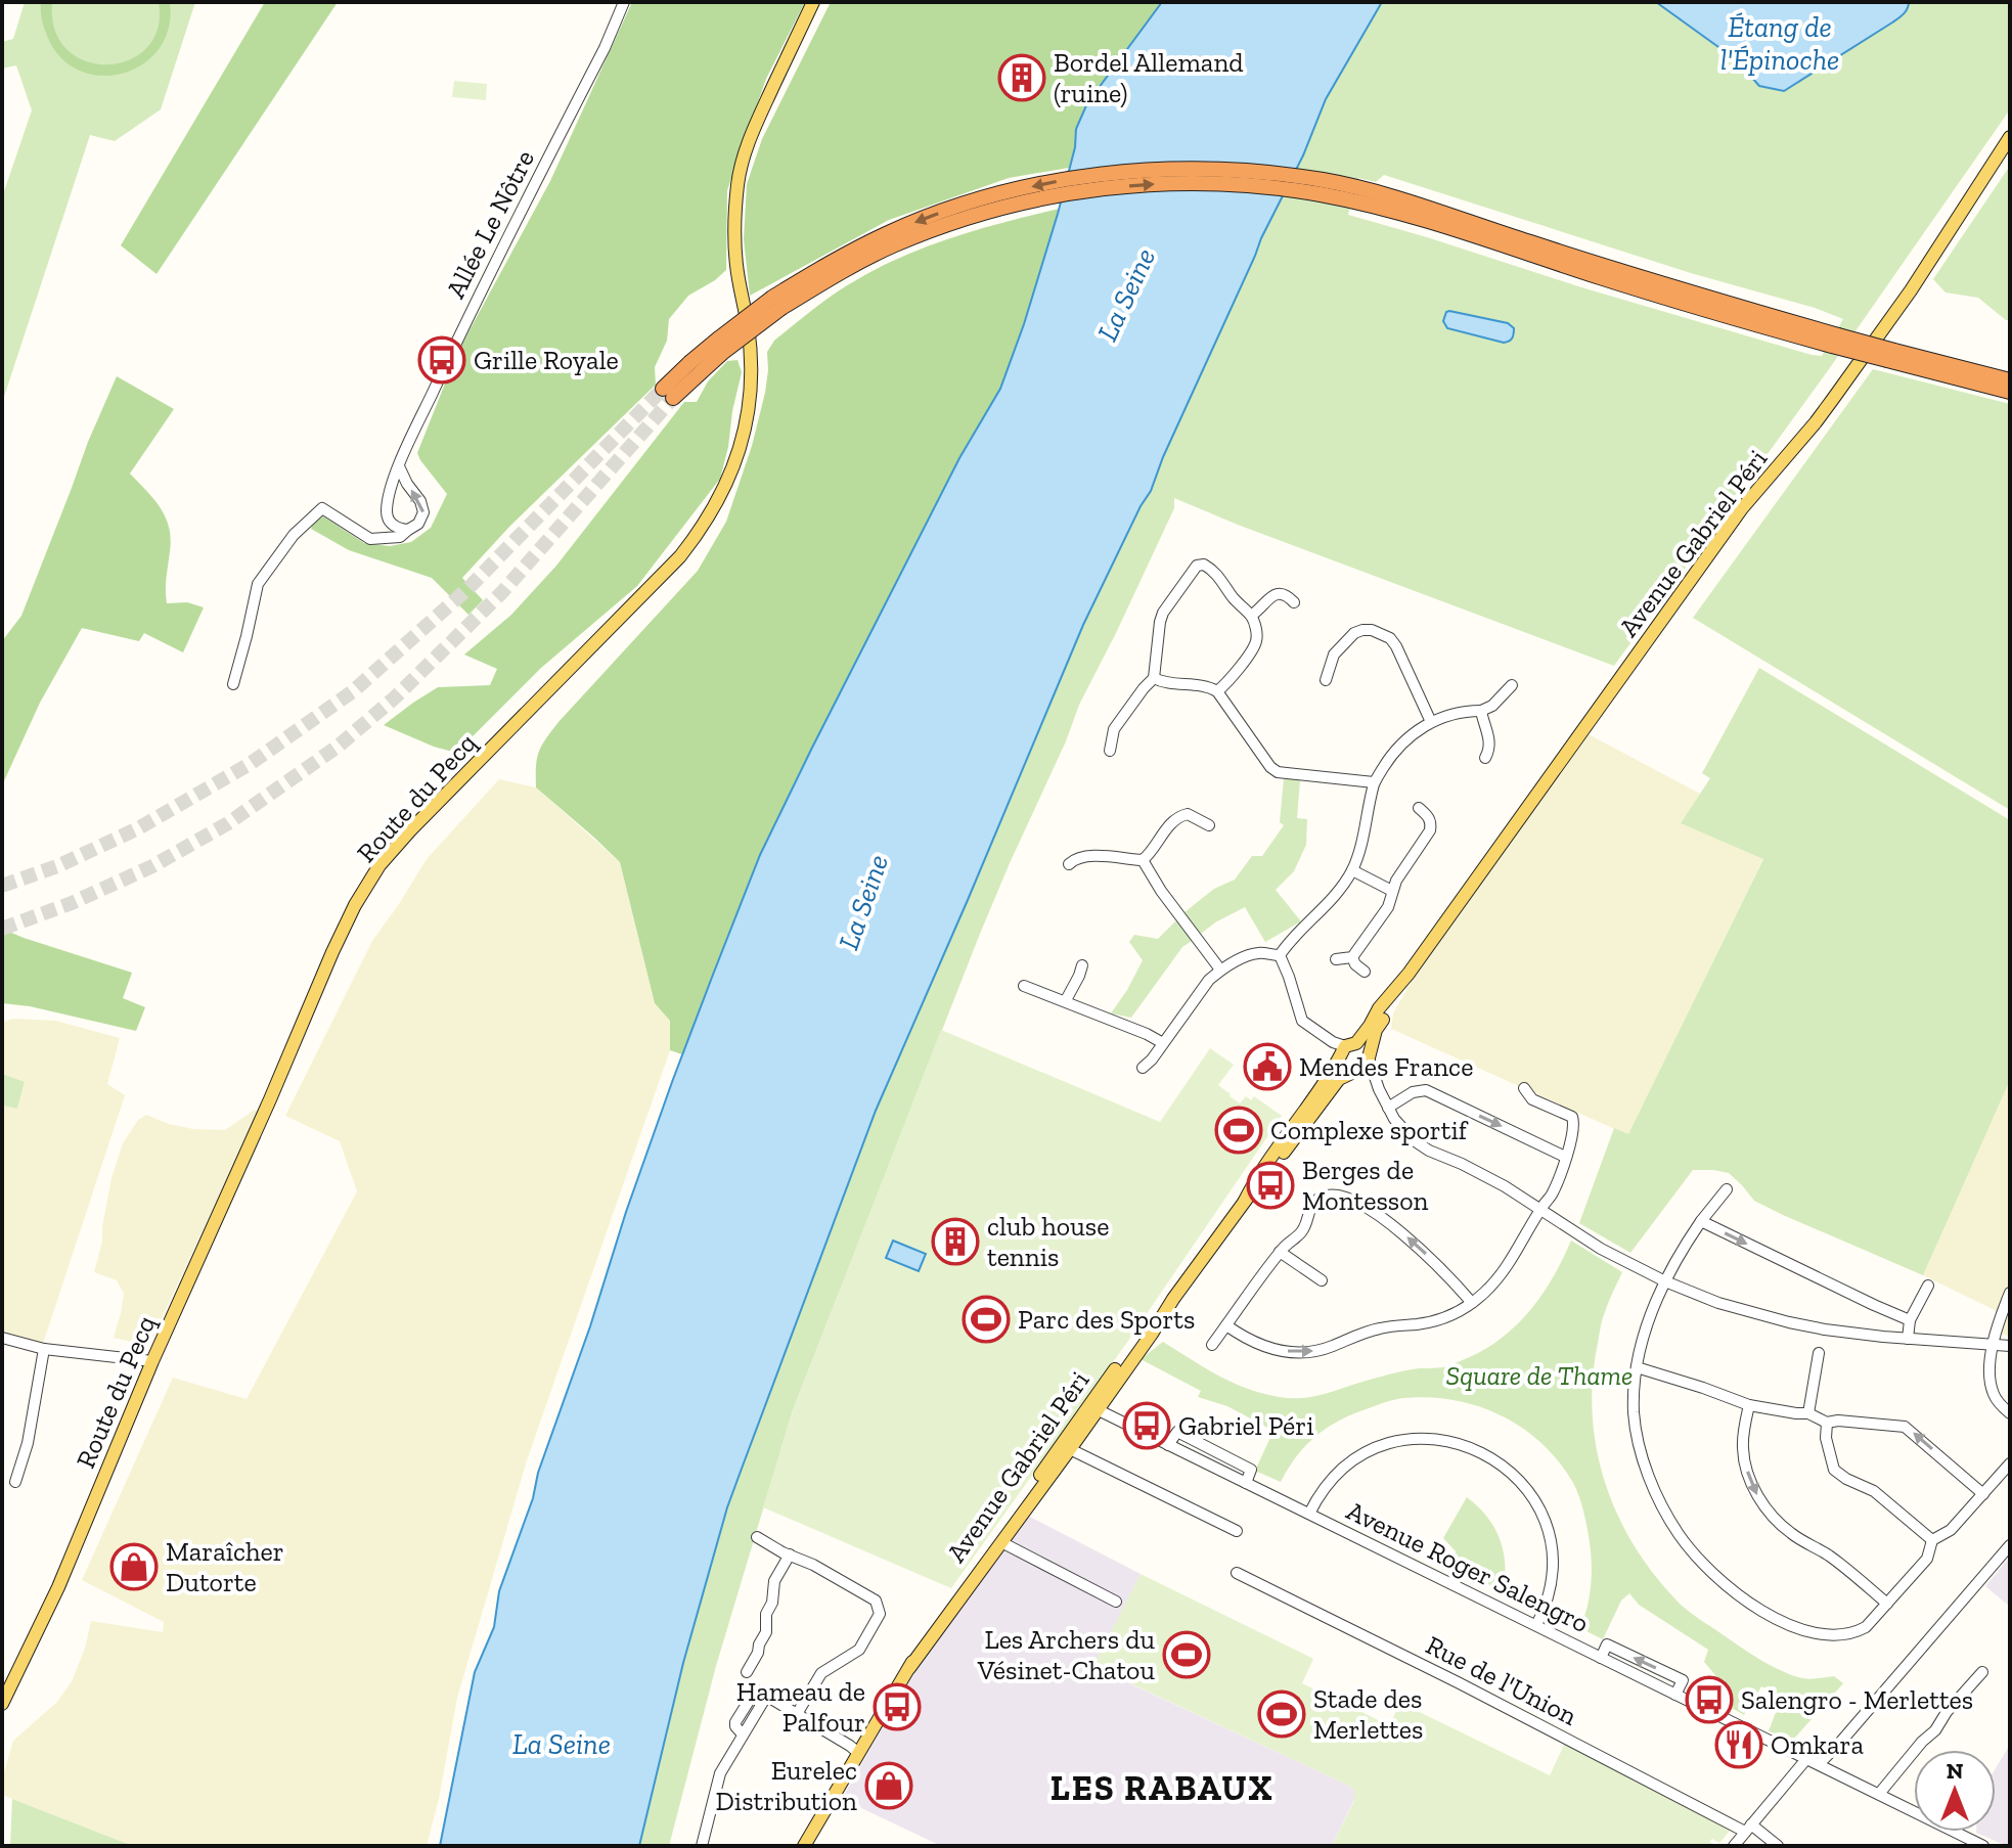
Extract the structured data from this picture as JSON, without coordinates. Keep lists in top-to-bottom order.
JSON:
{
  "streets": {
    "main road": ["Avenue Gabriel Péri", "Route du Pecq"],
    "street": ["Allée Le Nôtre", "Avenue Roger Salengro", "Rue de l'Union"]
  },
  "crossings": [
    ["Avenue Gabriel Péri", "Avenue Roger Salengro"]
  ],
  "districts": ["LES RABAUX"],
  "water": ["Étang de l'Épinoche", "La Seine"],
  "parks": ["Square de Thame"],
  "places": {
    "building": ["Bordel Allemand (ruine)", "club house tennis"],
    "bus stop": [
      "Grille Royale",
      "Berges de Montesson",
      "Gabriel Péri",
      "Salengro - Merlettes",
      "Hameau de Palfour"
    ],
    "public building": ["Mendes France"],
    "sports": [
      "Complexe sportif",
      "Parc des Sports",
      "Les Archers du Vésinet-Chatou",
      "Stade des Merlettes"
    ],
    "shop": ["Maraîcher Dutorte", "Eurelec Distribution"],
    "restaurant": ["Omkara"]
  },
  "north": "top"
}
